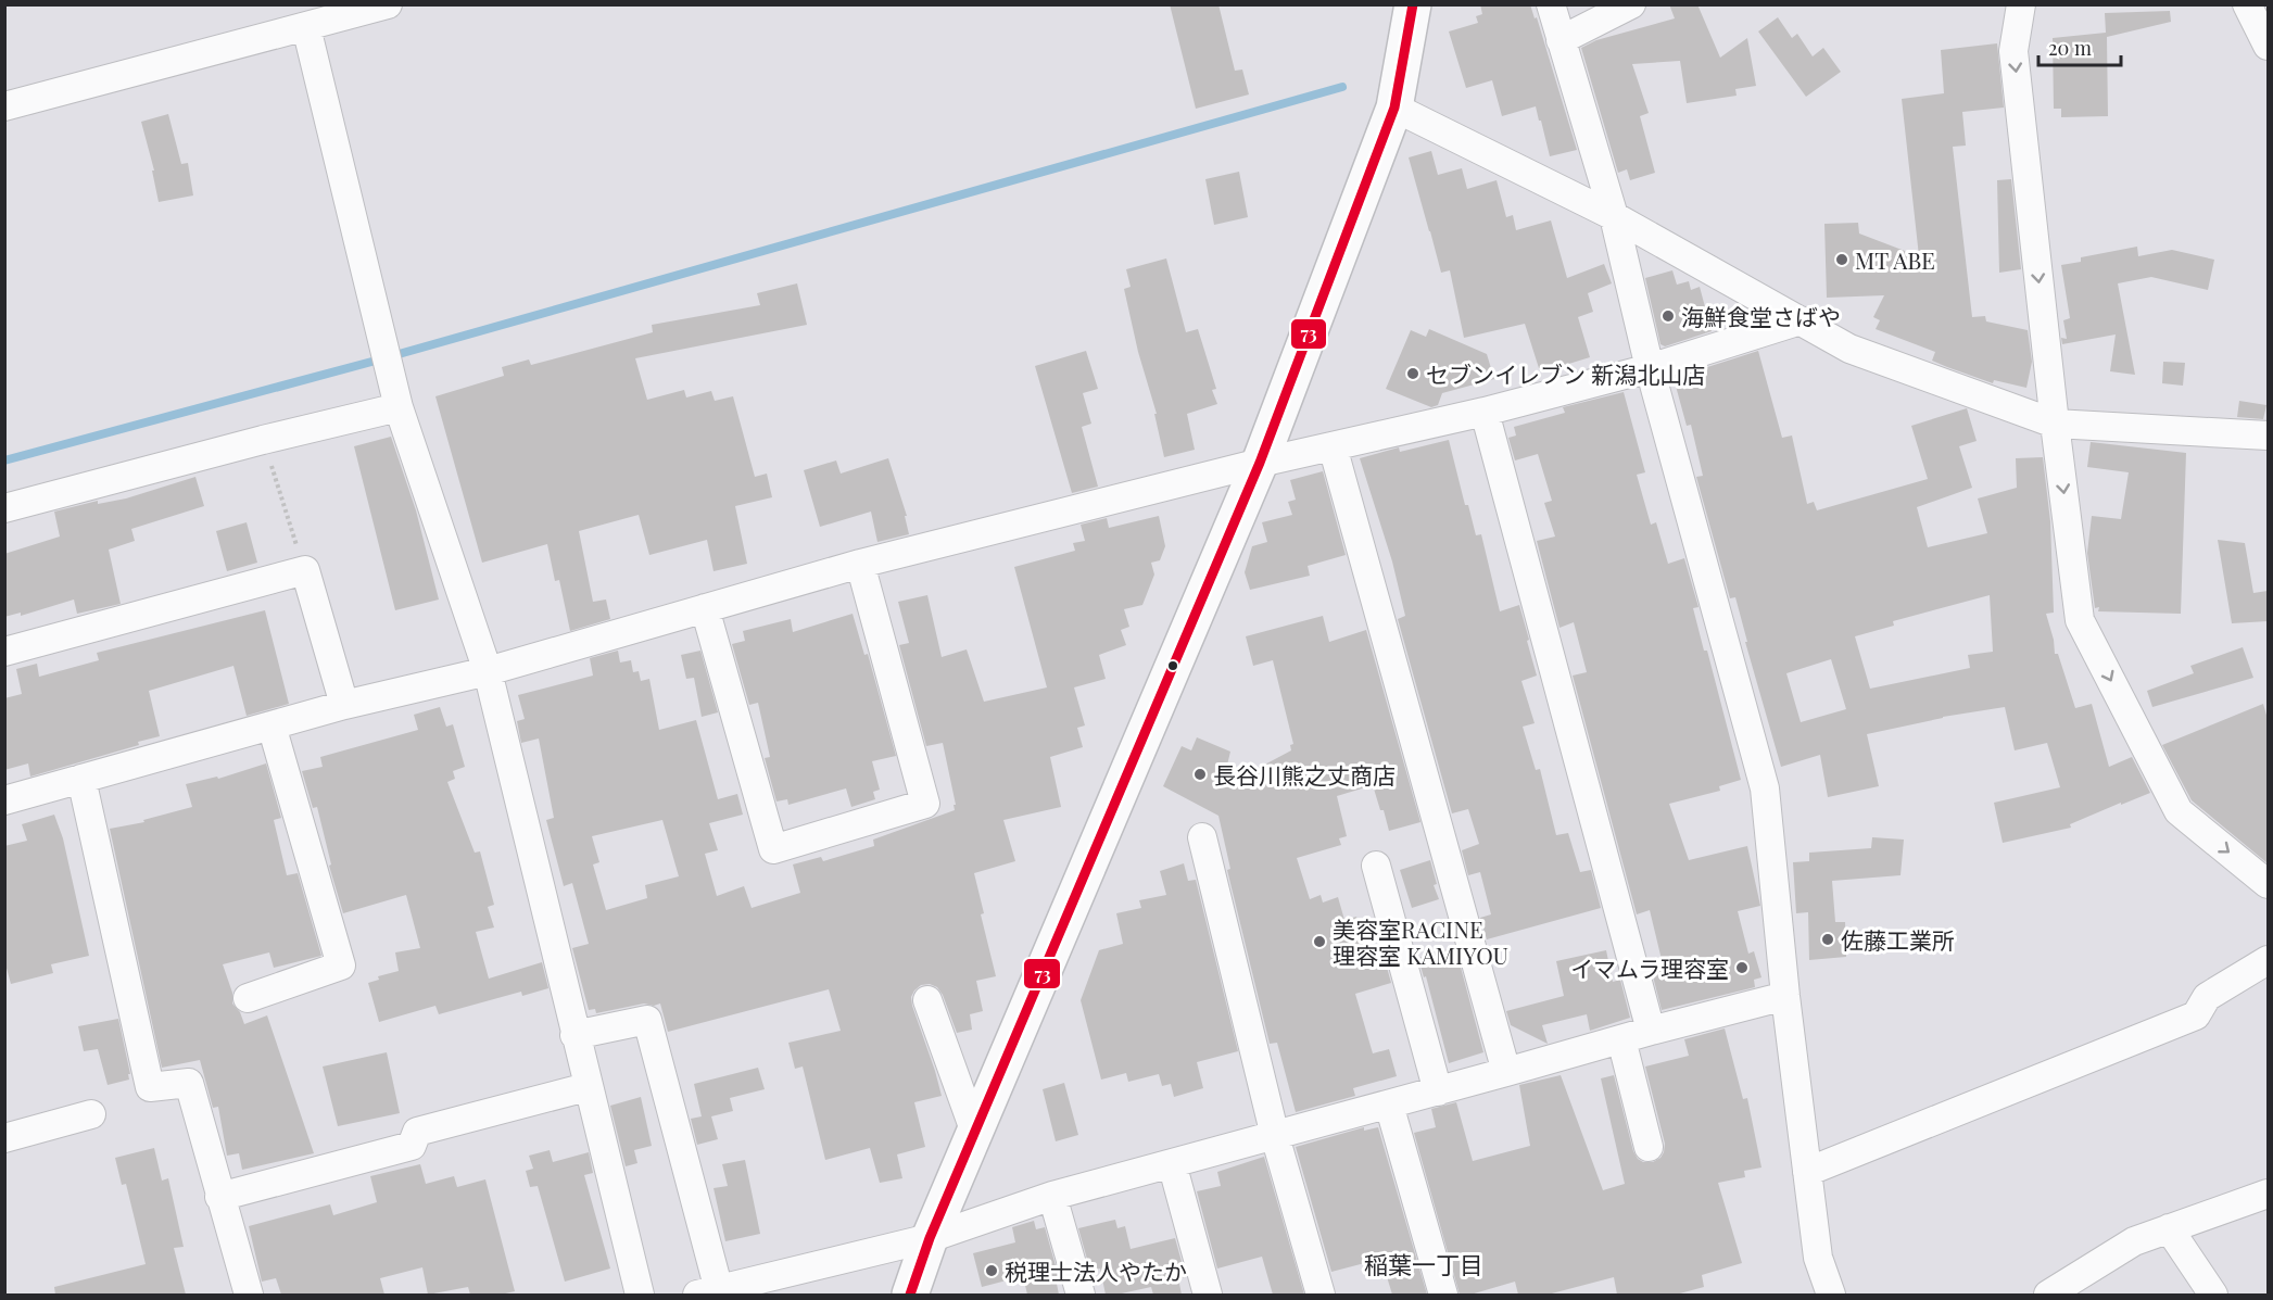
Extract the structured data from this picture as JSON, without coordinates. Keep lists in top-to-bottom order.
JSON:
{
  "districts": ["稲葉一丁目"],
  "places": [
    "MT ABE",
    "海鮮食堂さばや",
    "セブンイレブン 新潟北山店",
    "長谷川熊之丈商店",
    "佐藤工業所",
    "美容室RACINE 理容室 KAMIYOU",
    "イマムラ理容室",
    "税理士法人やたか"
  ],
  "lines": ["transit line 73"],
  "scale_bar": "20 m"
}
